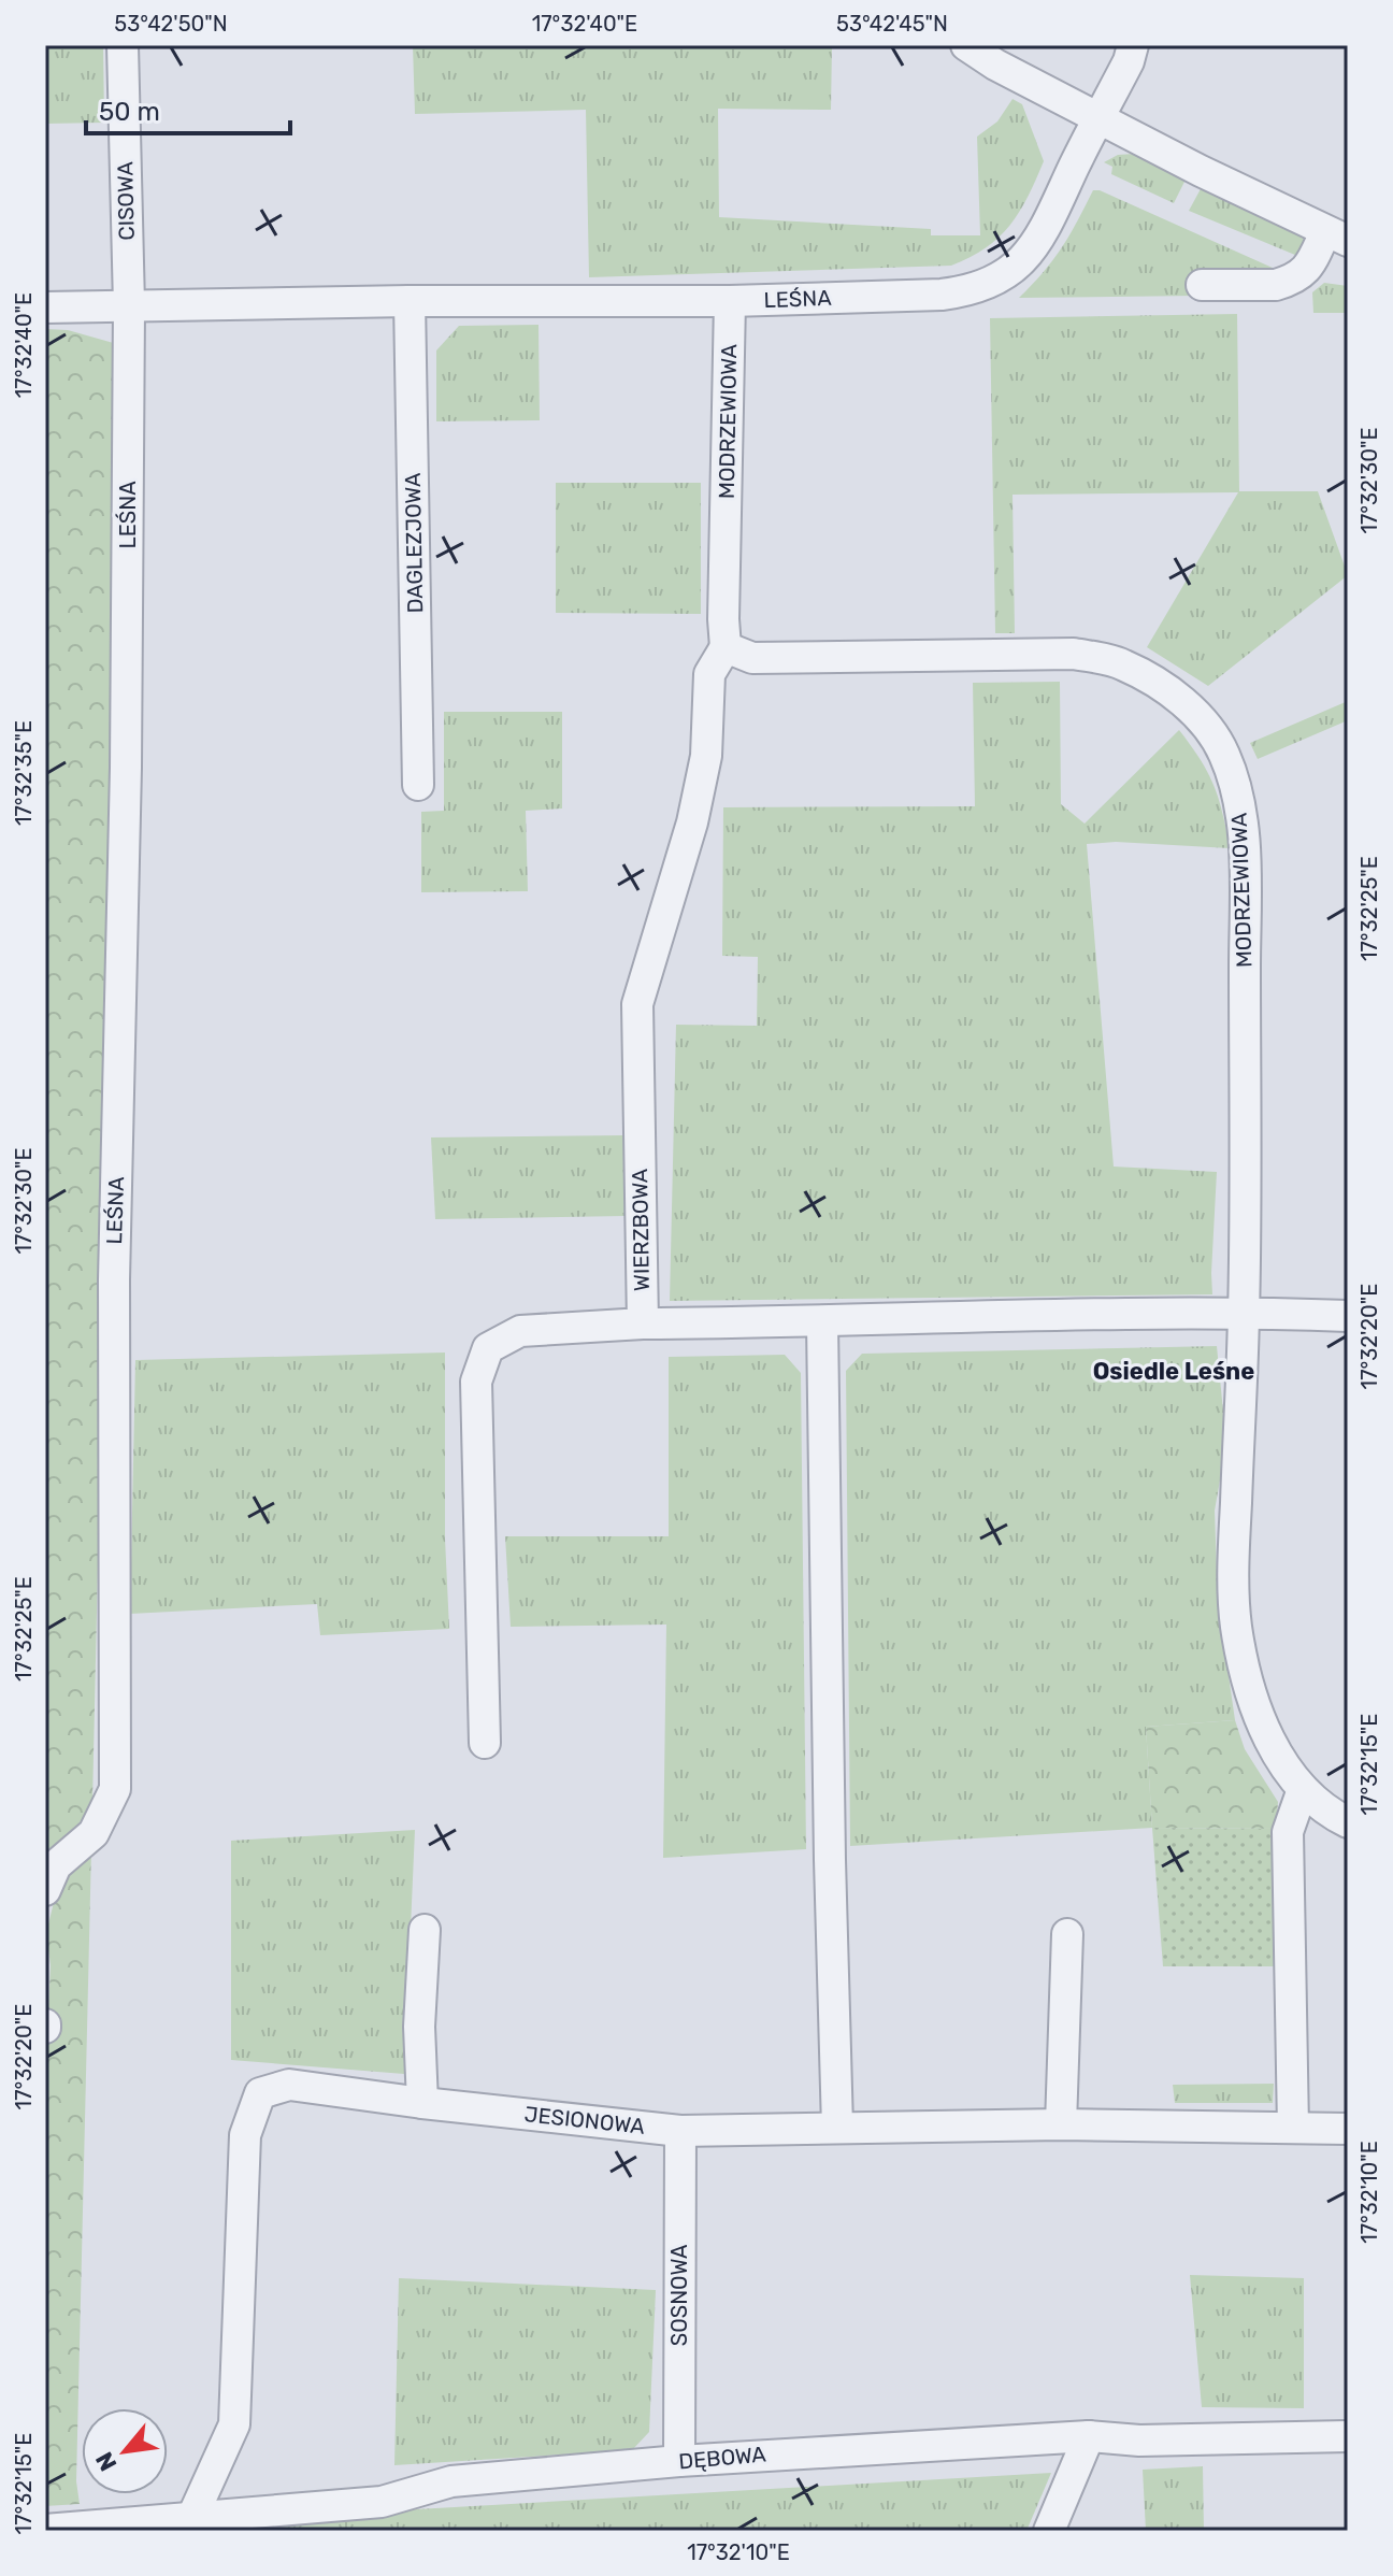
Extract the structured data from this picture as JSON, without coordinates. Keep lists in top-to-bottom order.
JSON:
{
  "streets": {
    "street": [
      "CISOWA",
      "LEŚNA",
      "MODRZEWIOWA",
      "DAGLEZJOWA",
      "WIERZBOWA",
      "JESIONOWA",
      "SOSNOWA",
      "DĘBOWA"
    ]
  },
  "crossings": [
    ["CISOWA", "LEŚNA"],
    ["LEŚNA", "MODRZEWIOWA"],
    ["LEŚNA", "DAGLEZJOWA"],
    ["MODRZEWIOWA", "WIERZBOWA"],
    ["JESIONOWA", "SOSNOWA"],
    ["JESIONOWA", "DĘBOWA"],
    ["SOSNOWA", "DĘBOWA"]
  ],
  "districts": ["Osiedle Leśne"],
  "scale_bar": "50 m",
  "north": "bottom left",
  "coordinates": [
    "53°42'50\"N",
    "17°32'40\"E",
    "53°42'45\"N",
    "17°32'30\"E",
    "17°32'35\"E",
    "17°32'25\"E",
    "17°32'20\"E",
    "17°32'15\"E",
    "17°32'10\"E"
  ]
}
